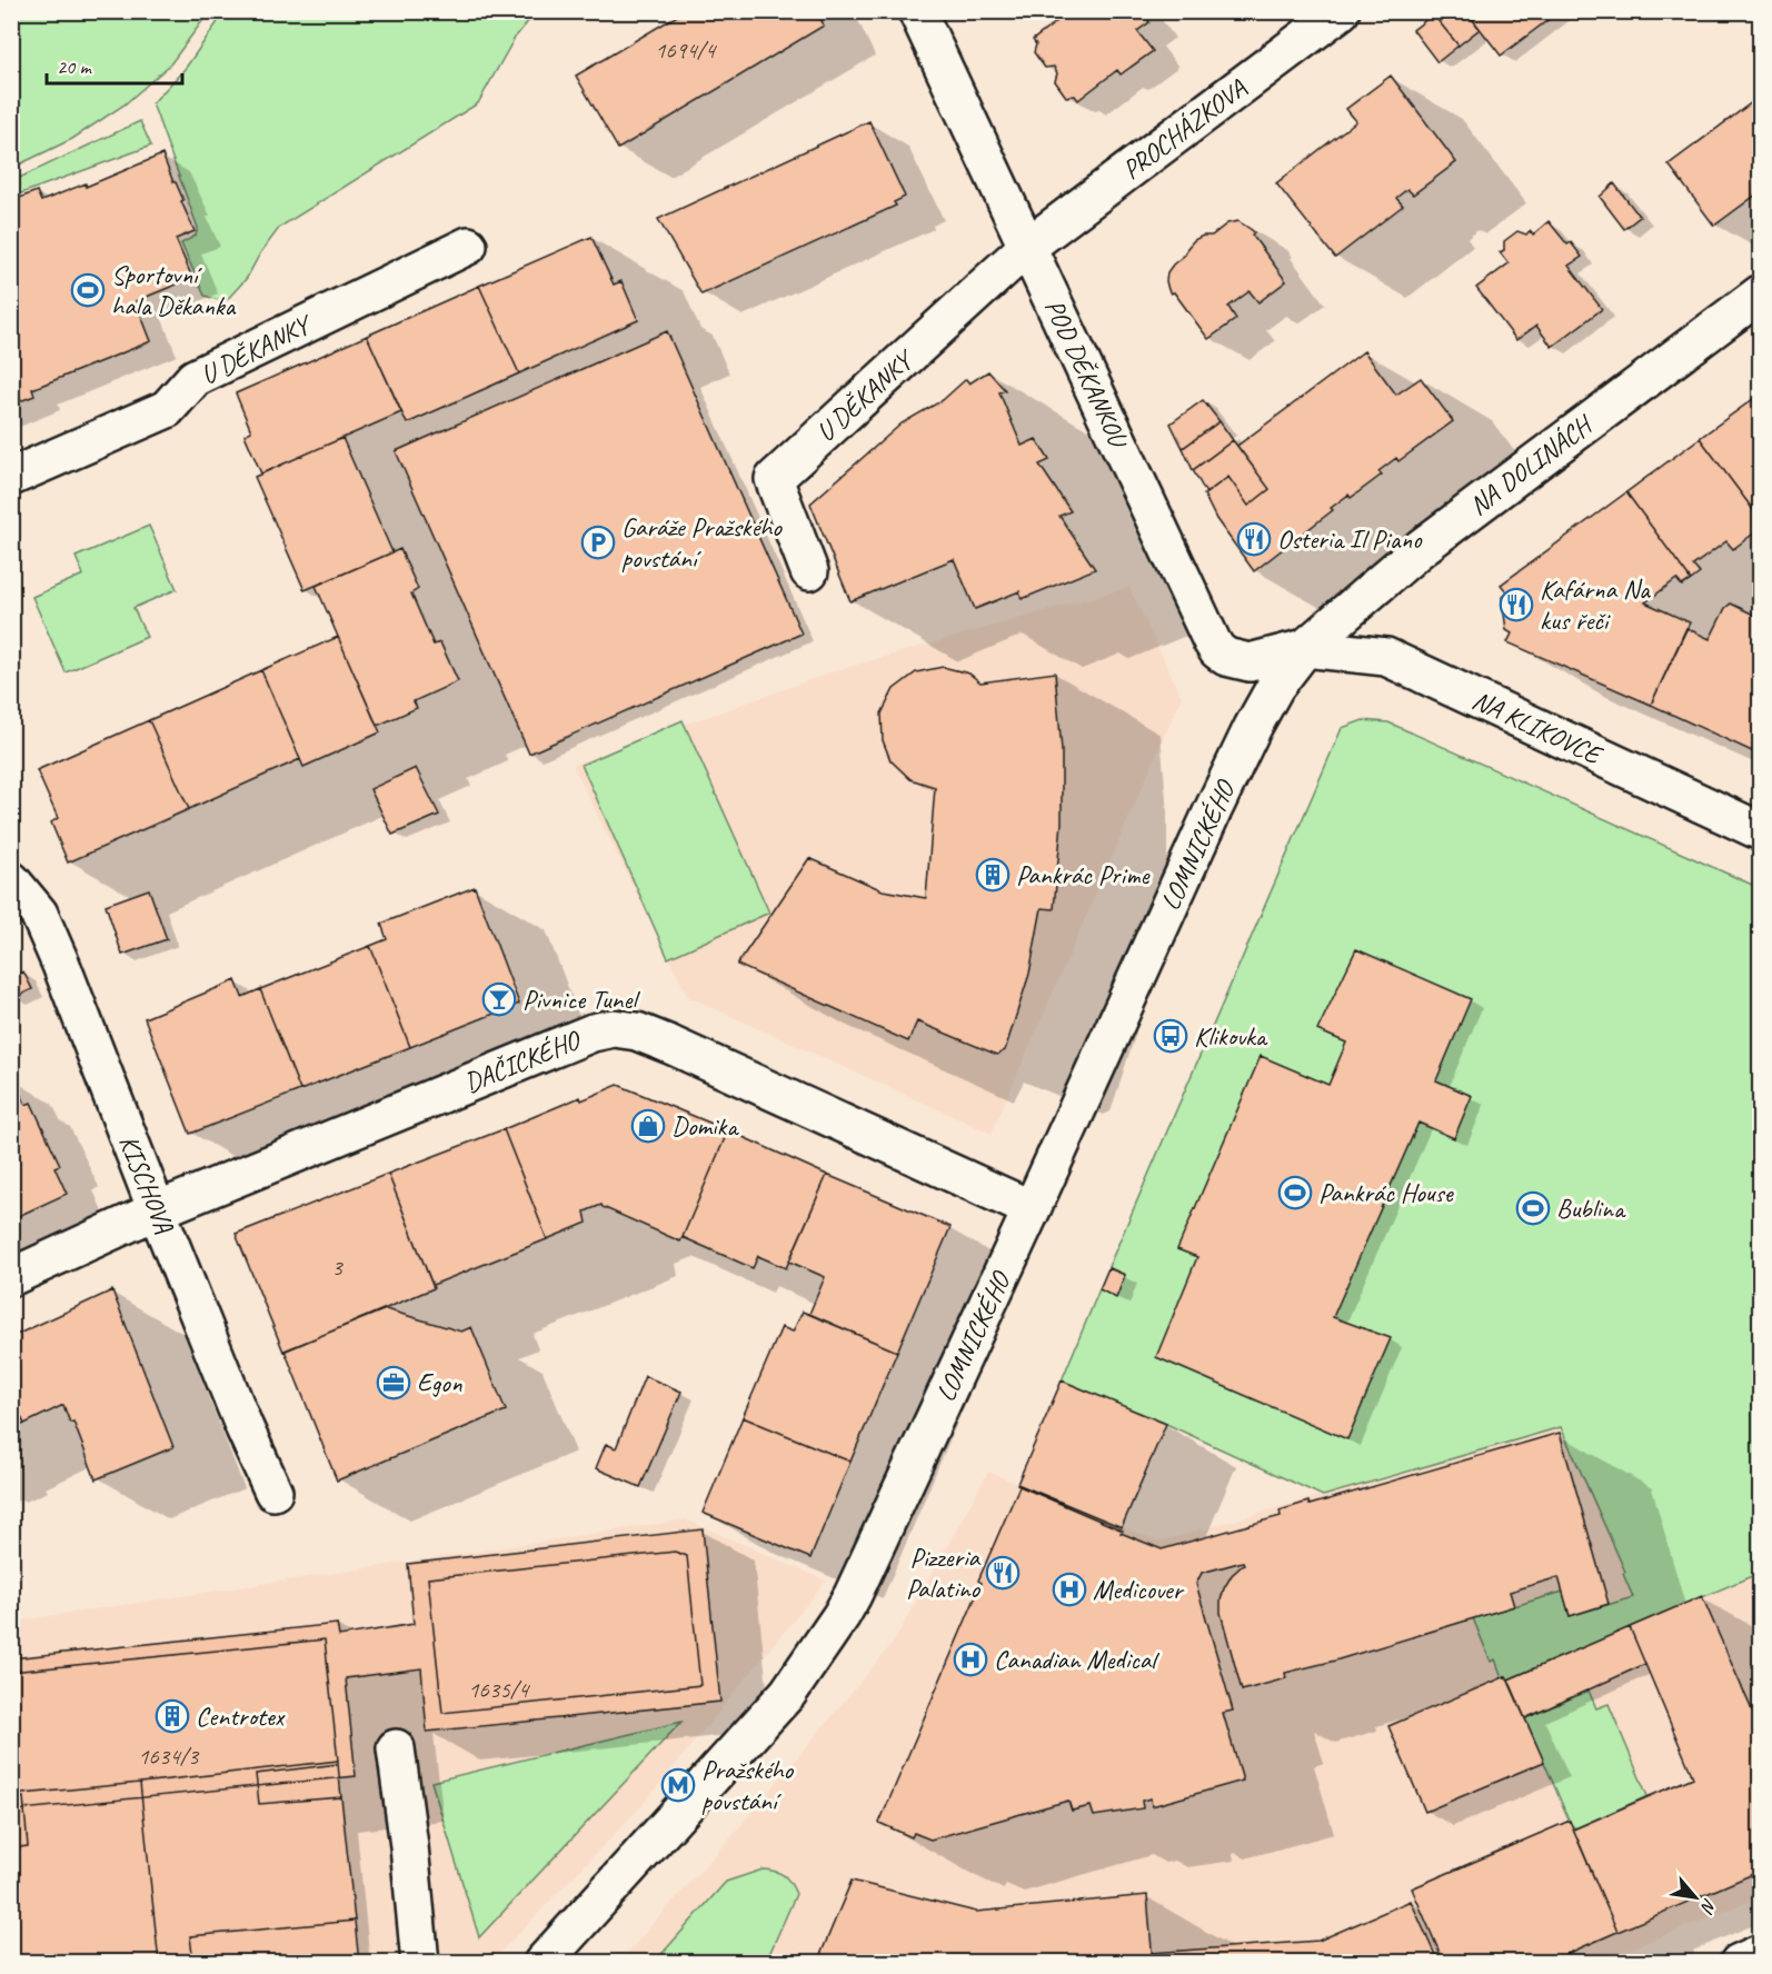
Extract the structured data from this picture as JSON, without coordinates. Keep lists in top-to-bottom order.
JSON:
{
  "streets": {
    "street": [
      "PROCHÁZKOVA",
      "U DĚKANKY",
      "POD DĚKANKOU",
      "NA DOLINÁCH",
      "NA KLIKOVCE",
      "LOMNICKÉHO",
      "DAČICKÉHO",
      "KISCHOVA"
    ]
  },
  "crossings": [
    ["PROCHÁZKOVA", "U DĚKANKY"],
    ["PROCHÁZKOVA", "POD DĚKANKOU"],
    ["U DĚKANKY", "POD DĚKANKOU"],
    ["POD DĚKANKOU", "NA DOLINÁCH"],
    ["POD DĚKANKOU", "NA KLIKOVCE"],
    ["POD DĚKANKOU", "LOMNICKÉHO"],
    ["NA DOLINÁCH", "NA KLIKOVCE"],
    ["NA DOLINÁCH", "LOMNICKÉHO"],
    ["NA KLIKOVCE", "LOMNICKÉHO"],
    ["LOMNICKÉHO", "DAČICKÉHO"],
    ["DAČICKÉHO", "KISCHOVA"]
  ],
  "places": {
    "sports": ["Sportovní hala Děkanka", "Pankrác House", "Bublina"],
    "restaurant": ["Osteria Il Piano", "Kafárna Na kus řeči", "Pizzeria Palatino"],
    "parking": ["Garáže Pražského povstání"],
    "building": ["Pankrác Prime", "Centrotex"],
    "bar": ["Pivnice Tunel"],
    "bus stop": ["Klikovka"],
    "shop": ["Domika"],
    "office": ["Egon"],
    "hospital": ["Medicover", "Canadian Medical"],
    "metro station": ["Pražského povstání"]
  },
  "house_numbers": [
    "1694/4",
    "3",
    "1635/4",
    "1634/3"
  ],
  "scale_bar": "20 m",
  "north": "bottom right"
}
